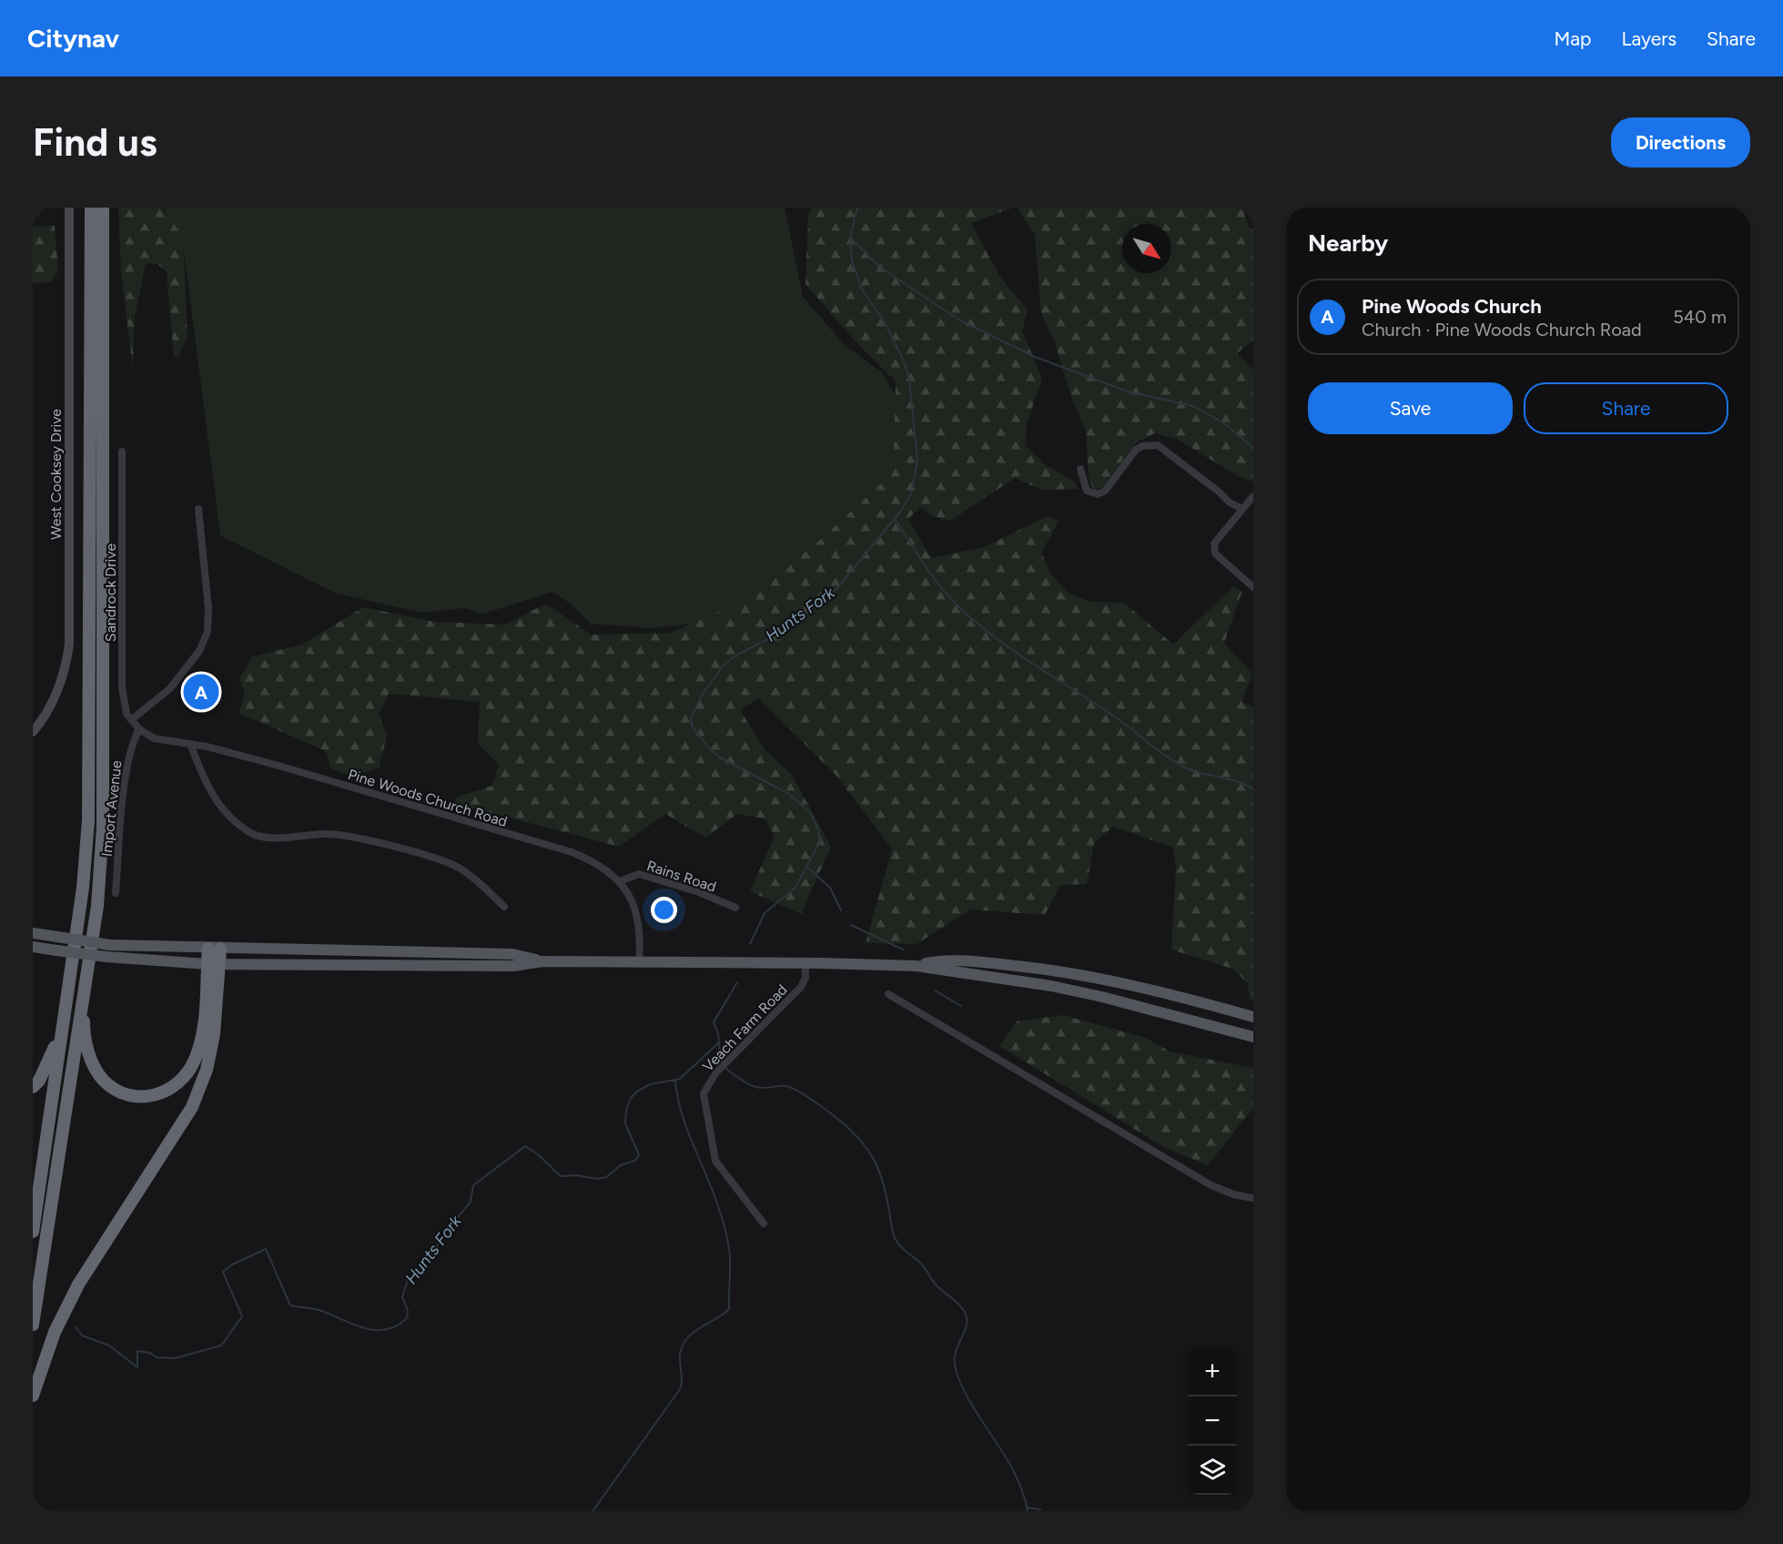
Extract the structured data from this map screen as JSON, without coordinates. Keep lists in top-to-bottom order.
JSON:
{
  "streets": {
    "street": [
      "West Cooksey Drive",
      "Sandrock Drive",
      "Pine Woods Church Road",
      "Import Avenue",
      "Rains Road",
      "Veach Farm Road"
    ]
  },
  "crossings": [
    ["Sandrock Drive", "Pine Woods Church Road"],
    ["Sandrock Drive", "Import Avenue"],
    ["Pine Woods Church Road", "Import Avenue"],
    ["Pine Woods Church Road", "Rains Road"]
  ],
  "water": ["Hunts Fork"],
  "north": "bottom right",
  "page": {
    "header": "Citynav",
    "nav": ["Map", "Layers", "Share"],
    "buttons": [
      "Directions",
      ["Save", "Share"]
    ],
    "title": "Find us",
    "heading": "Nearby",
    "list": [
      {
        "mark": "A",
        "name": "Pine Woods Church",
        "note": "Church · Pine Woods Church Road",
        "value": "540 m"
      }
    ],
    "pins": "A",
    "map_buttons": ["+", "−"]
  }
}
